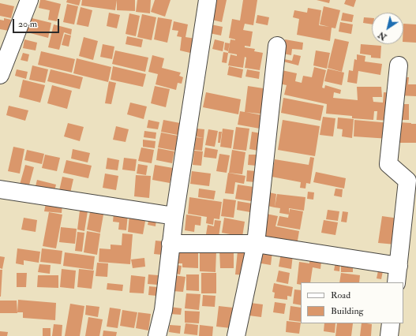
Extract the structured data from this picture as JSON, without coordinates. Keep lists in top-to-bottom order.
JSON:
{
  "legend": ["Road", "Building"],
  "scale_bar": "20 m",
  "north": "bottom left"
}
